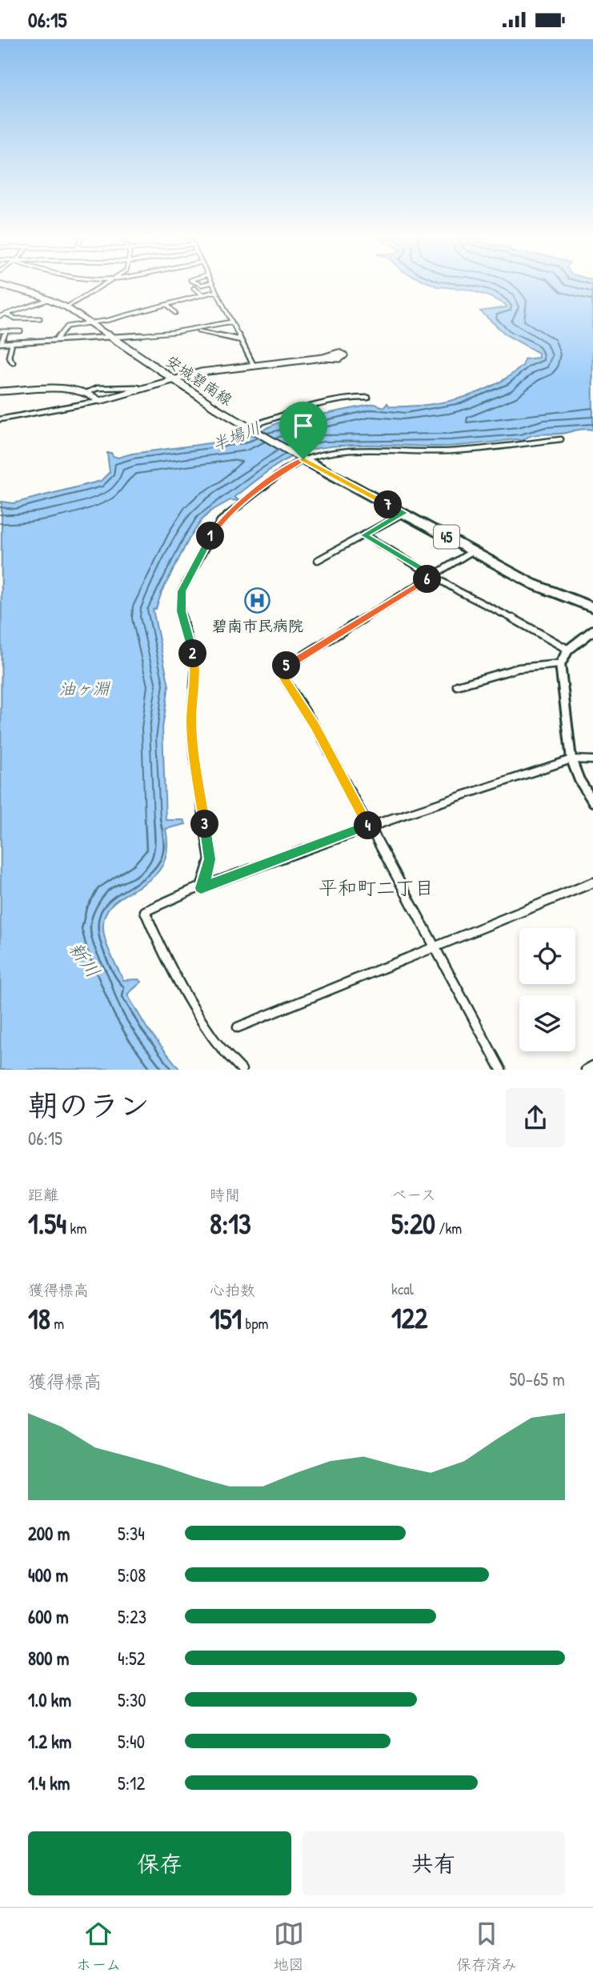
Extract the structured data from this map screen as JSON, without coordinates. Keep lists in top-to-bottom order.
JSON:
{
  "streets": {
    "main road": ["安城碧南線", "45"]
  },
  "districts": ["平和町二丁目"],
  "water": ["半場川", "油ヶ淵", "新川"],
  "places": {
    "hospital": ["碧南市民病院"]
  },
  "page": {
    "status": "06:15",
    "pins": [
      "7",
      "1",
      "6",
      "2",
      "5",
      "3",
      "4"
    ],
    "heading": ["朝のラン", "06:15"],
    "stats": [
      ["距離", "1.54 km"],
      ["時間", "8:13"],
      ["ペース", "5:20 /km"],
      ["獲得標高", "18 m"],
      ["心拍数", "151 bpm"],
      ["kcal", "122"]
    ],
    "chart": ["獲得標高", "50–65 m"],
    "list": [
      {
        "name": "200 m",
        "note": "5:34"
      },
      {
        "name": "400 m",
        "note": "5:08"
      },
      {
        "name": "600 m",
        "note": "5:23"
      },
      {
        "name": "800 m",
        "note": "4:52"
      },
      {
        "name": "1.0 km",
        "note": "5:30"
      },
      {
        "name": "1.2 km",
        "note": "5:40"
      },
      {
        "name": "1.4 km",
        "note": "5:12"
      }
    ],
    "buttons": ["保存", "共有"],
    "tabs": ["ホーム", "地図", "保存済み"]
  }
}
